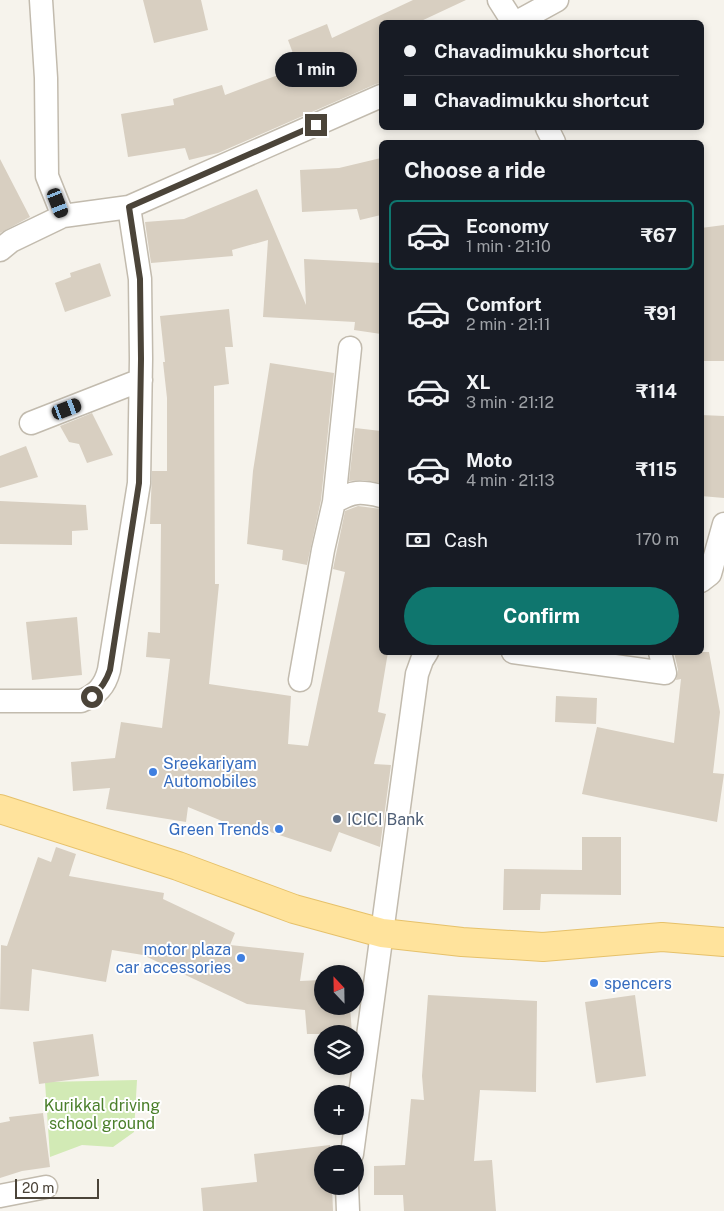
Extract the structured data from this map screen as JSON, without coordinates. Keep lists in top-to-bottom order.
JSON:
{
  "parks": ["Kurikkal driving school ground"],
  "places": [
    "Sreekariyam Automobiles",
    "ICICI Bank",
    "Green Trends",
    "motor plaza car accessories",
    "spencers"
  ],
  "scale_bar": "20 m",
  "north": "top",
  "page": {
    "banner": ["Chavadimukku shortcut", "Chavadimukku shortcut"],
    "bubble": "1 min",
    "heading": "Choose a ride",
    "list": [
      {
        "name": "Economy",
        "note": "1 min · 21:10",
        "value": "₹67"
      },
      {
        "name": "Comfort",
        "note": "2 min · 21:11",
        "value": "₹91"
      },
      {
        "name": "XL",
        "note": "3 min · 21:12",
        "value": "₹114"
      },
      {
        "name": "Moto",
        "note": "4 min · 21:13",
        "value": "₹115"
      }
    ],
    "pay": ["Cash", "170 m"],
    "buttons": "Confirm",
    "map_buttons": ["+", "−"],
    "scale": "20 m"
  }
}
